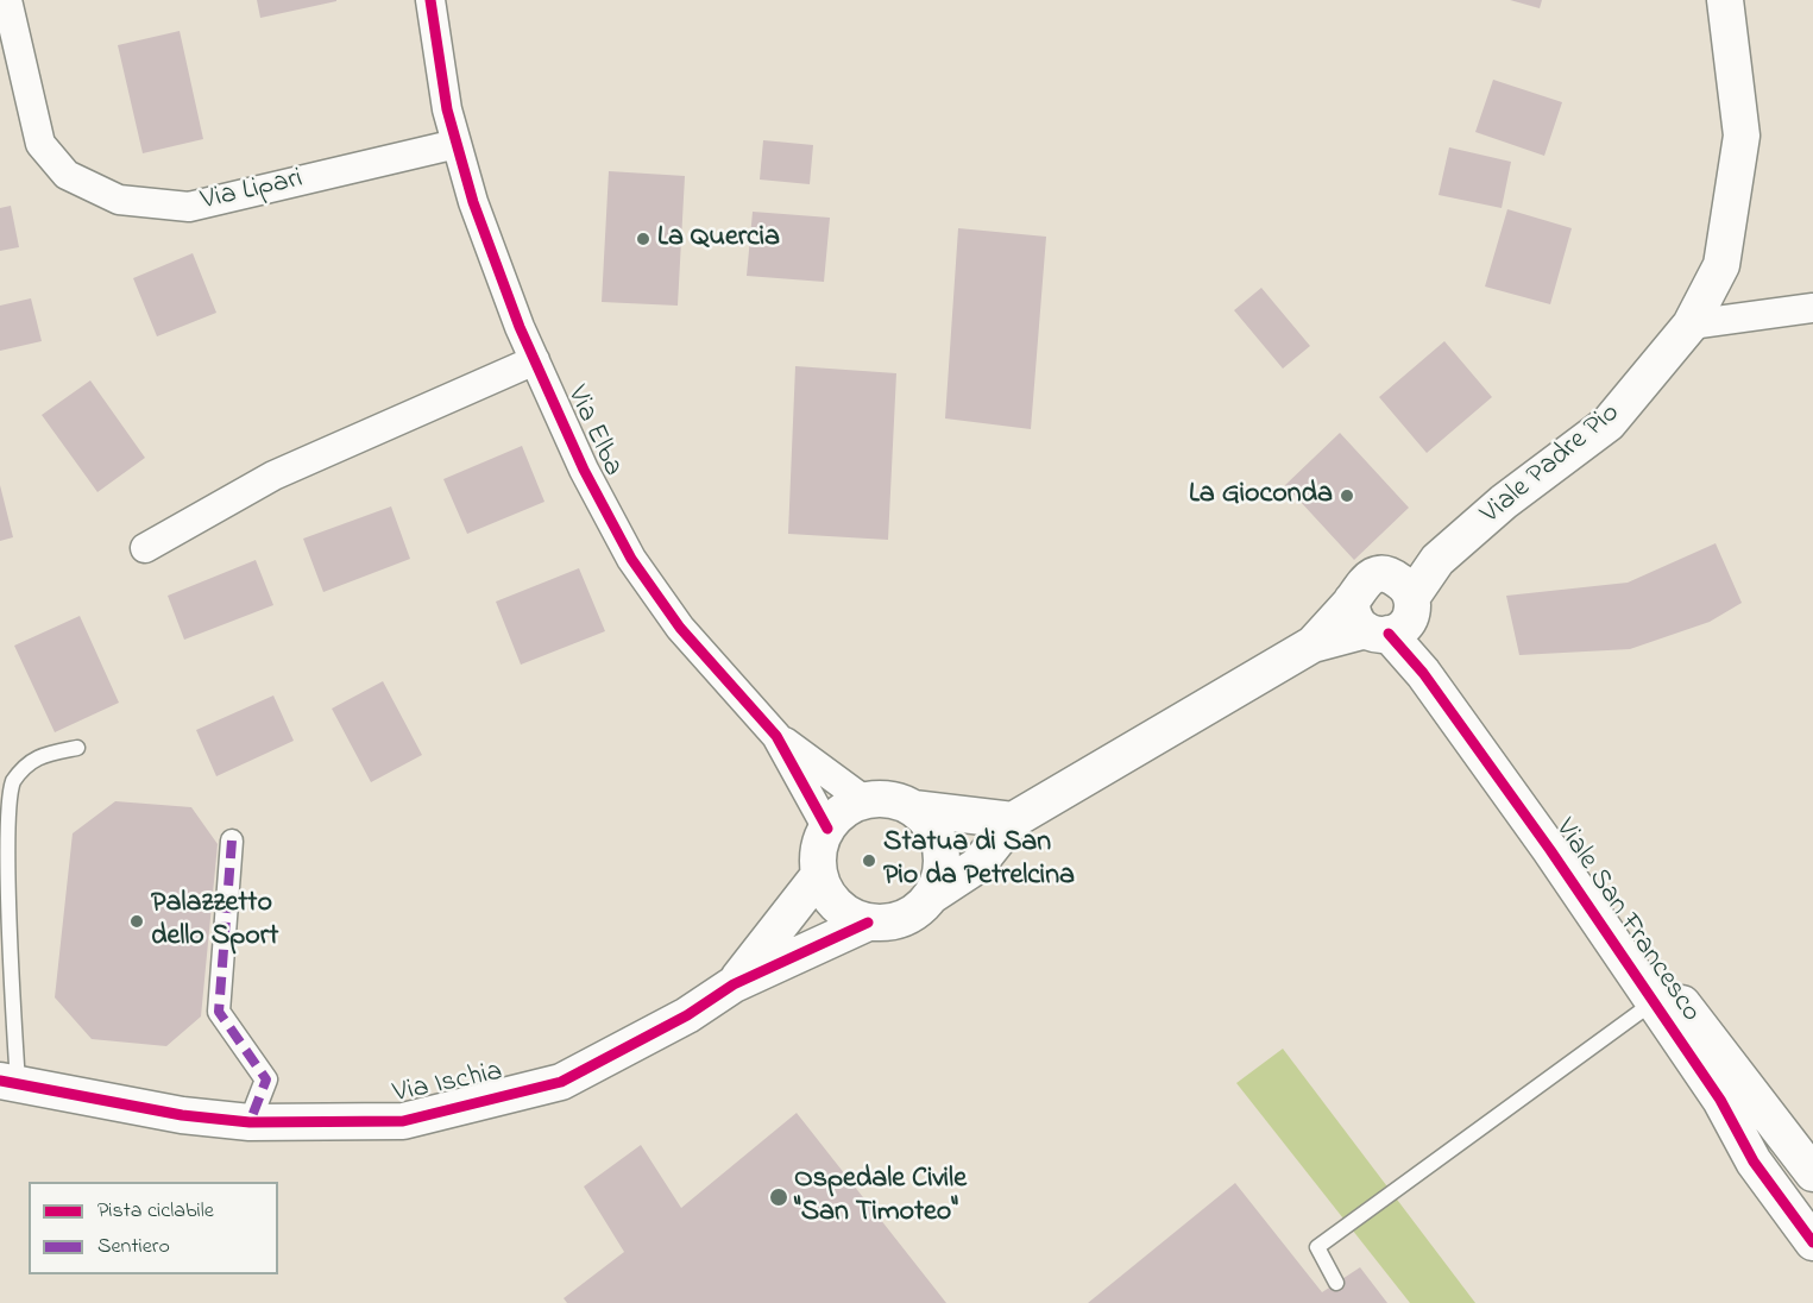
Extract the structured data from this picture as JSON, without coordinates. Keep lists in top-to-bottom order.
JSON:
{
  "streets": {
    "street": [
      "Via Lipari",
      "Via Elba",
      "Viale Padre Pio",
      "Viale San Francesco",
      "Via Ischia"
    ]
  },
  "crossings": [
    ["Via Lipari", "Via Elba"],
    ["Via Elba", "Viale Padre Pio"],
    ["Via Elba", "Via Ischia"],
    ["Viale Padre Pio", "Viale San Francesco"],
    ["Viale Padre Pio", "Via Ischia"]
  ],
  "places": [
    "La Quercia",
    "La Gioconda",
    "Statua di San Pio da Petrelcina",
    "Palazzetto dello Sport",
    "Ospedale Civile \"San Timoteo\""
  ],
  "legend": ["Pista ciclabile", "Sentiero"]
}
